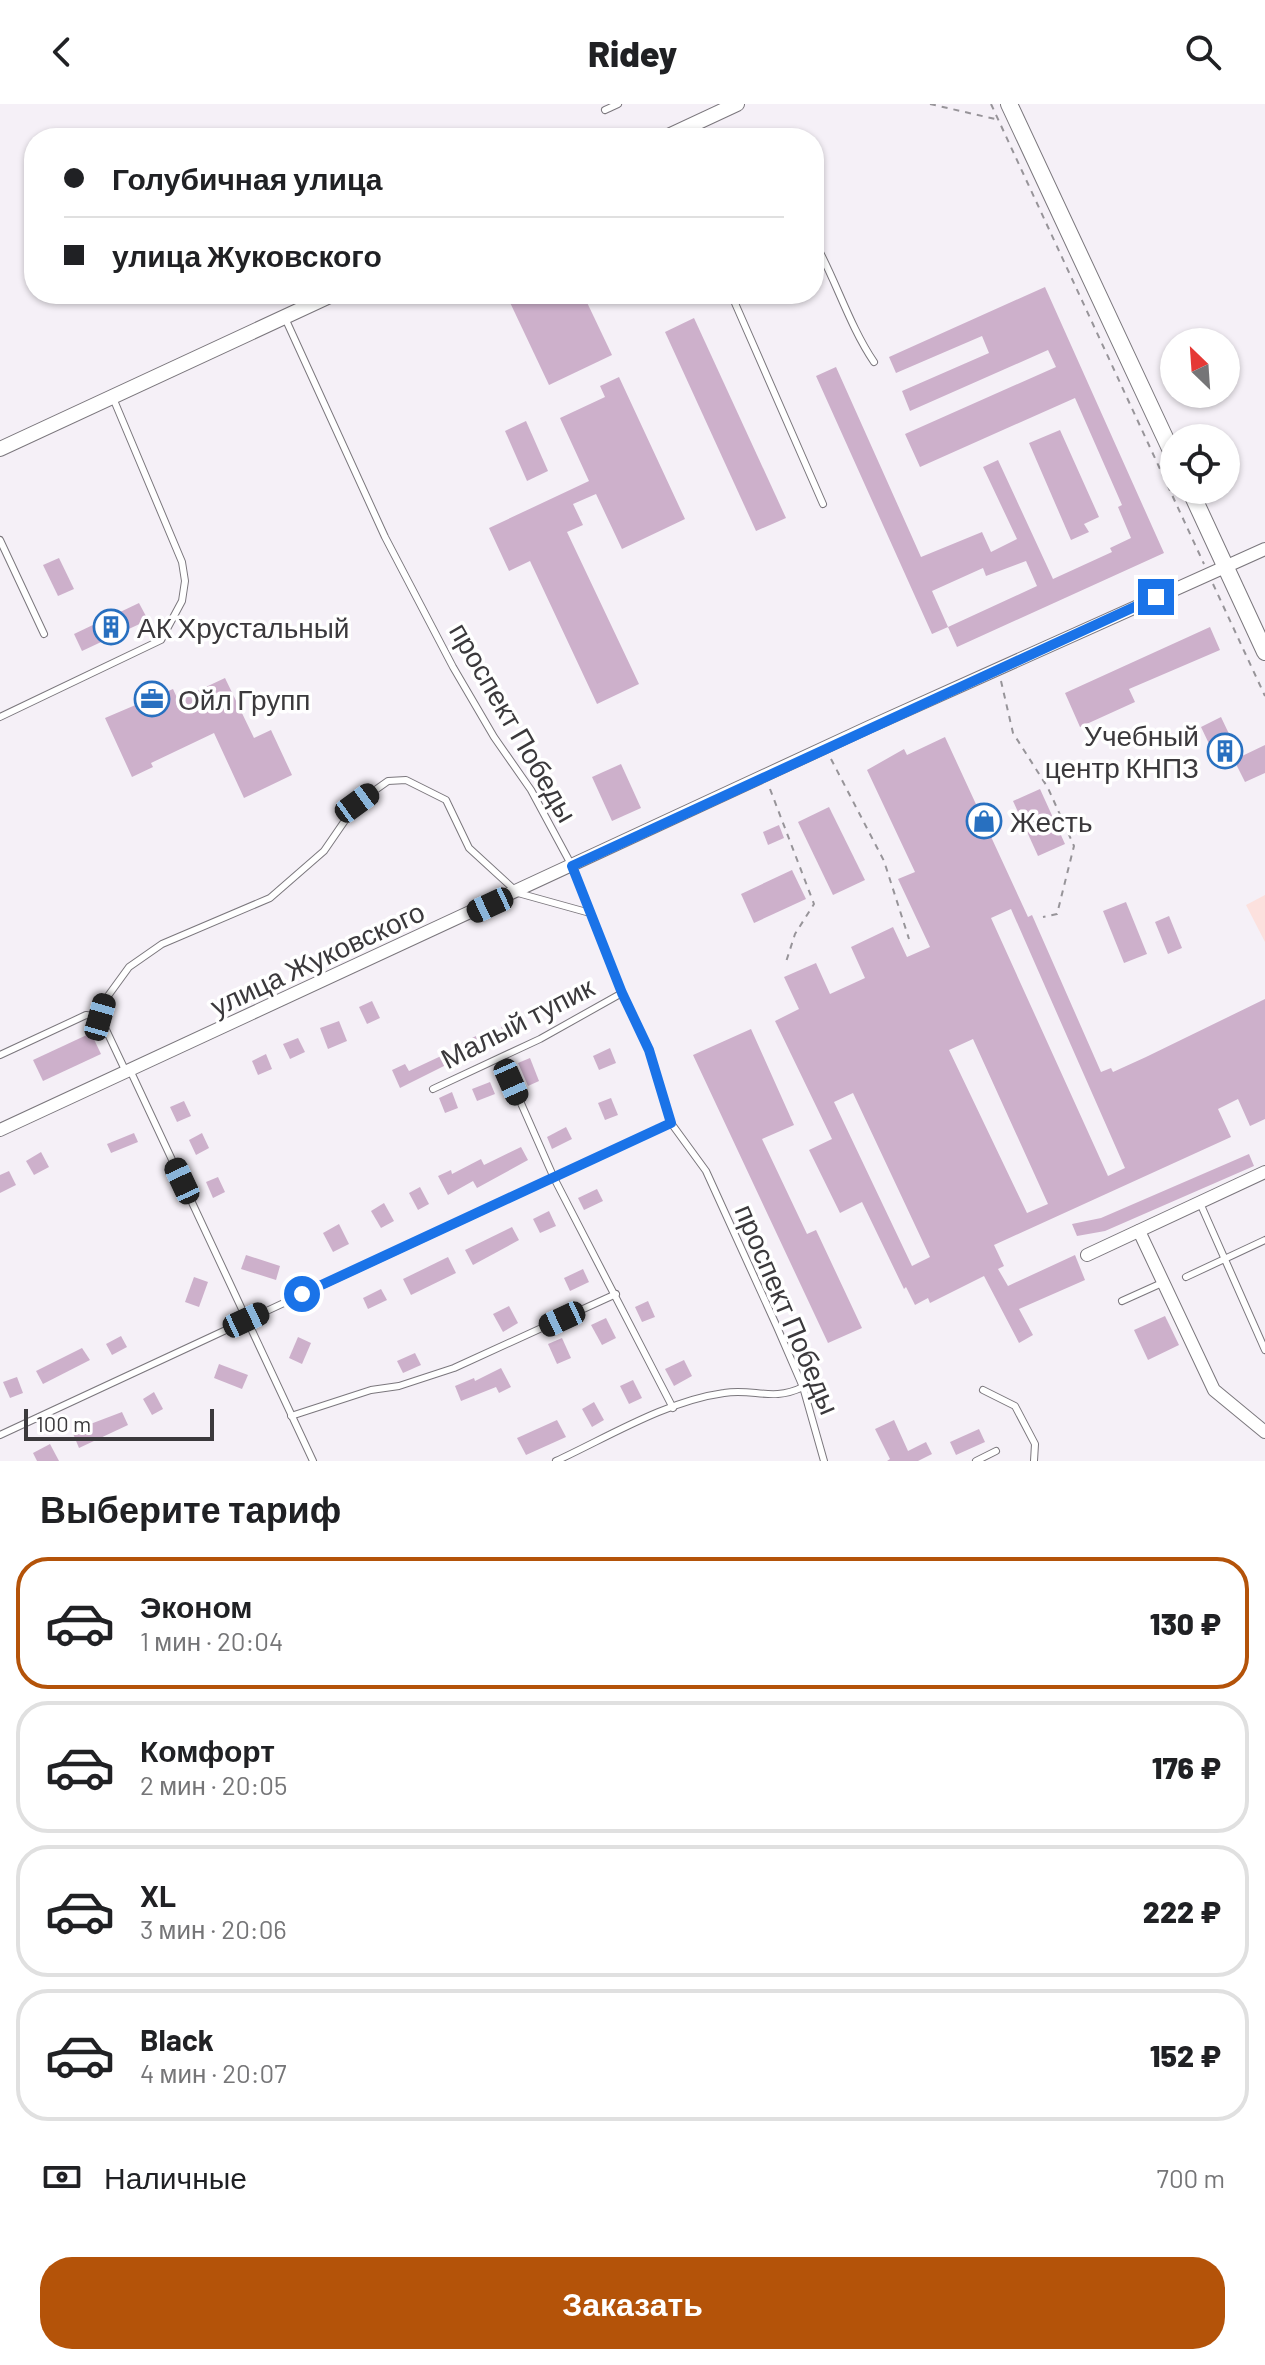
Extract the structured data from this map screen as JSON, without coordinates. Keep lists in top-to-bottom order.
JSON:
{
  "streets": {
    "street": ["улица Жуковского"],
    "lane": ["проспект Победы", "Малый тупик"]
  },
  "crossings": [
    ["проспект Победы", "улица Жуковского"],
    ["проспект Победы", "Малый тупик"]
  ],
  "places": {
    "building": ["АК Хрустальный", "Учебный центр КНПЗ"],
    "office": ["Ойл Групп"],
    "shop": ["Жесть"]
  },
  "scale_bar": "100 m",
  "north": "top left",
  "page": {
    "header": "Ridey",
    "banner": ["Голубичная улица", "улица Жуковского"],
    "scale": "100 m",
    "heading": "Выберите тариф",
    "list": [
      {
        "name": "Эконом",
        "note": "1 мин · 20:04",
        "value": "130 ₽"
      },
      {
        "name": "Комфорт",
        "note": "2 мин · 20:05",
        "value": "176 ₽"
      },
      {
        "name": "XL",
        "note": "3 мин · 20:06",
        "value": "222 ₽"
      },
      {
        "name": "Black",
        "note": "4 мин · 20:07",
        "value": "152 ₽"
      }
    ],
    "pay": ["Наличные", "700 m"],
    "buttons": "Заказать"
  }
}
